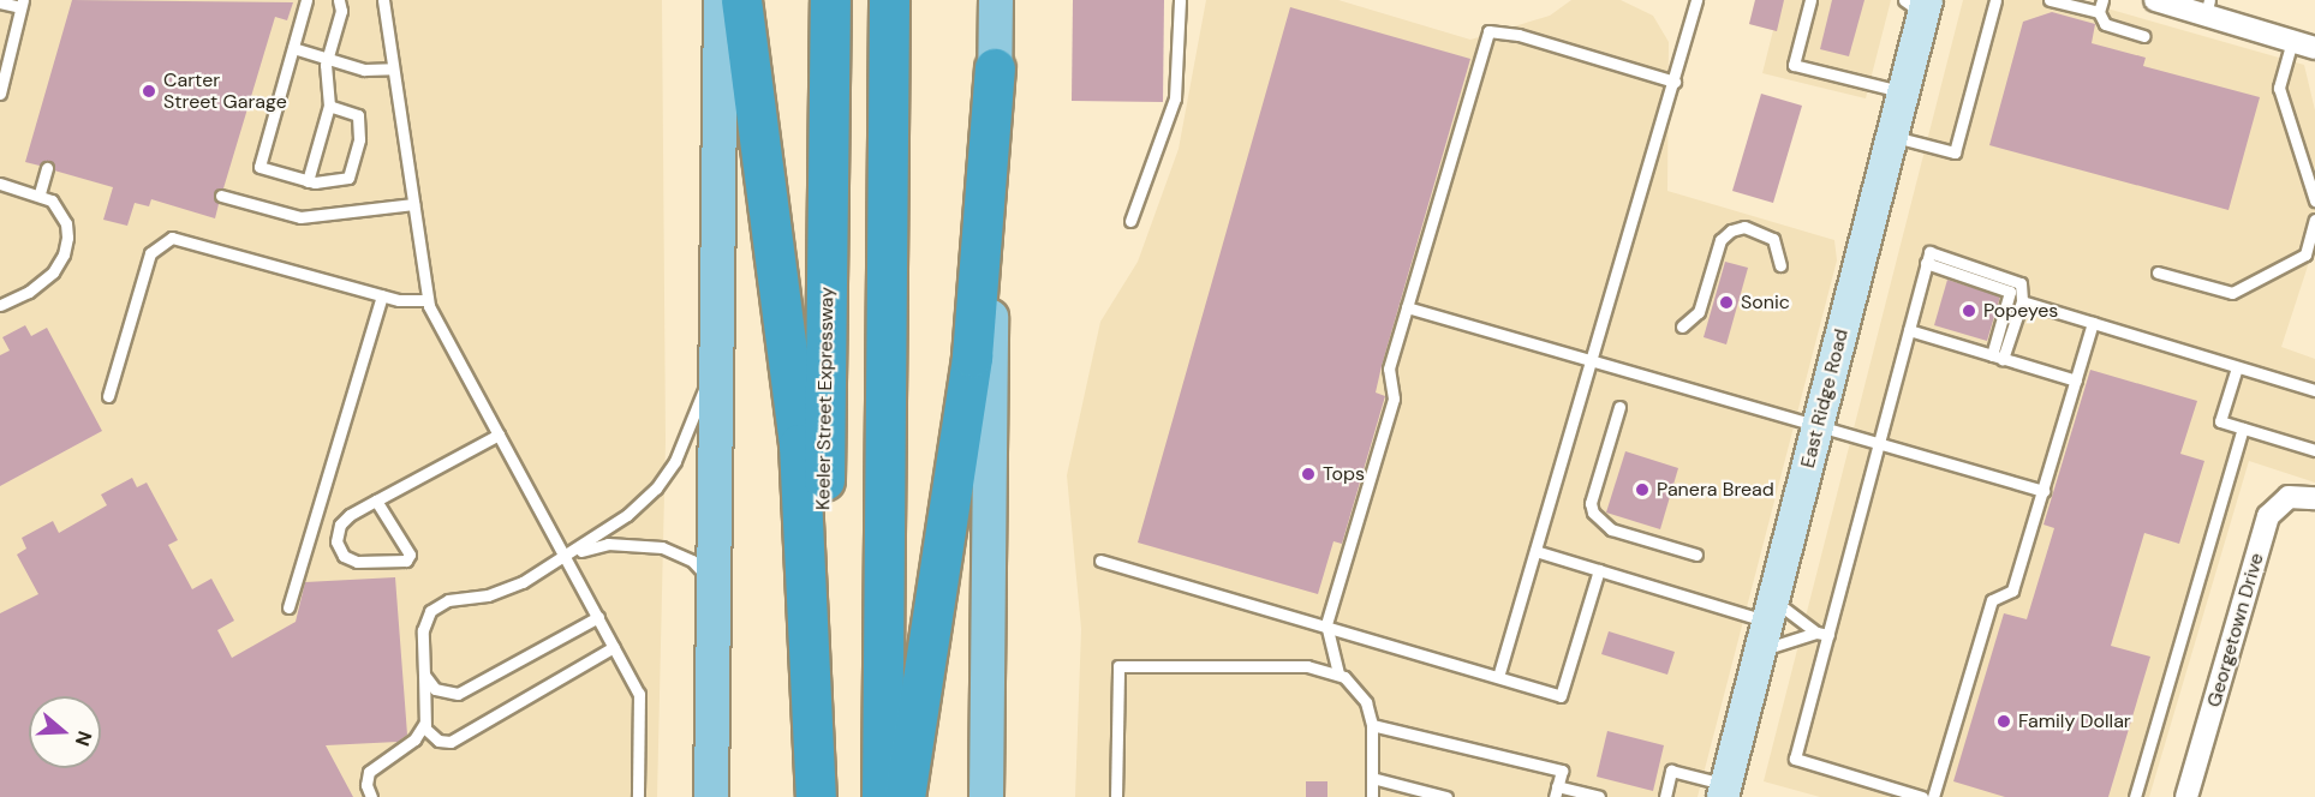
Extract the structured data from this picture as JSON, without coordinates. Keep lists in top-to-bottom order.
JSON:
{
  "streets": {
    "highway": ["Keeler Street Expressway"],
    "main road": ["East Ridge Road"],
    "street": ["Georgetown Drive"]
  },
  "places": [
    "Carter Street Garage",
    "Sonic",
    "Popeyes",
    "Tops",
    "Panera Bread",
    "Family Dollar"
  ],
  "north": "right"
}
